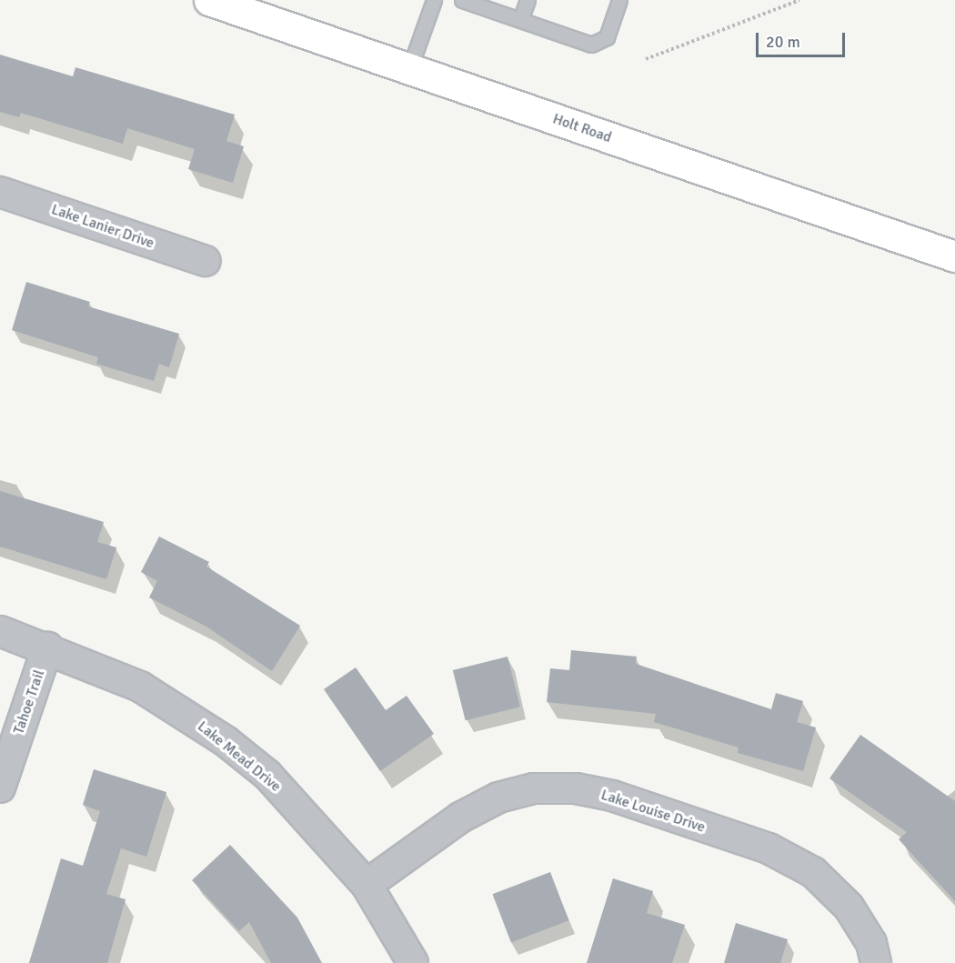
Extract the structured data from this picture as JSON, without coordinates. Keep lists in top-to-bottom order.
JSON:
{
  "streets": {
    "main road": ["Holt Road"],
    "street": [
      "Lake Lanier Drive",
      "Tahoe Trail",
      "Lake Mead Drive",
      "Lake Louise Drive"
    ]
  },
  "crossings": [
    ["Tahoe Trail", "Lake Mead Drive"],
    ["Lake Mead Drive", "Lake Louise Drive"]
  ],
  "scale_bar": "20 m"
}
